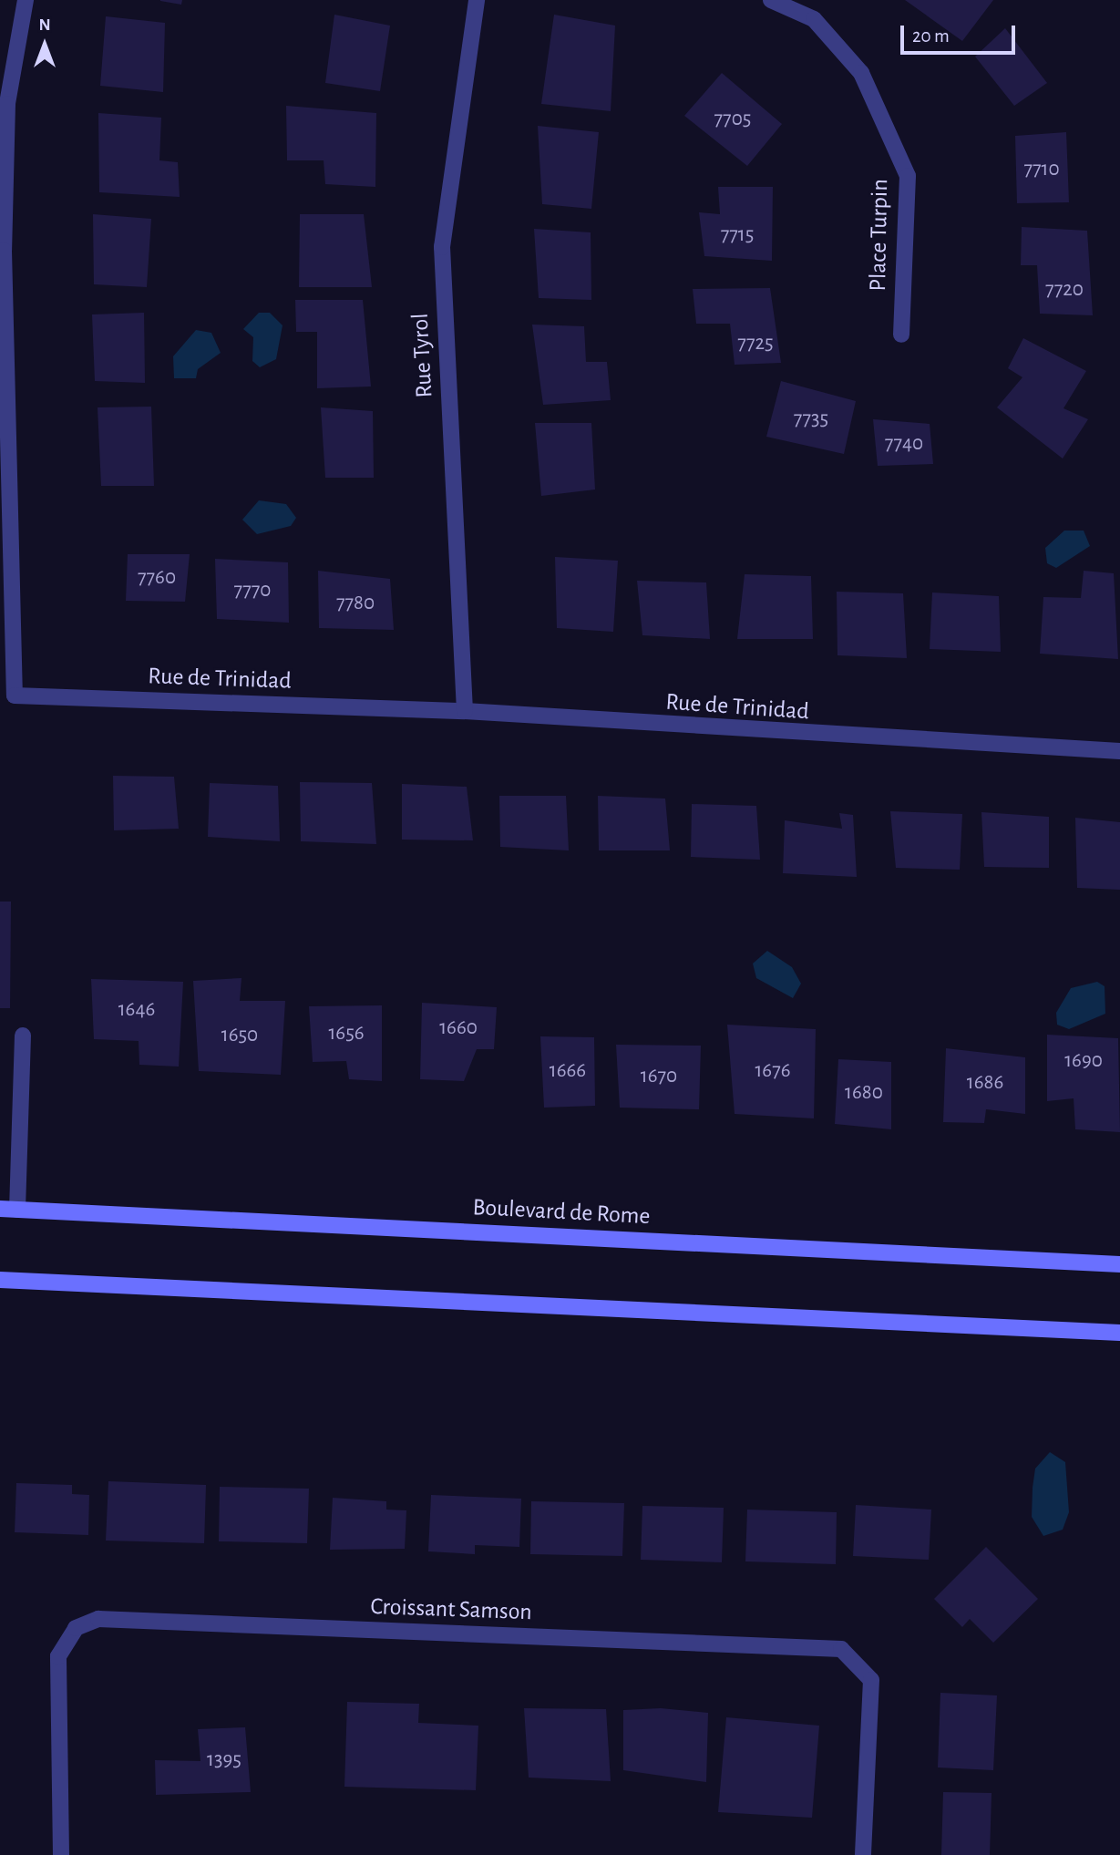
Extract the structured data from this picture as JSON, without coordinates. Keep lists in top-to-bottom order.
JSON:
{
  "streets": {
    "main road": ["Boulevard de Rome"],
    "street": [
      "Place Turpin",
      "Rue Tyrol",
      "Rue de Trinidad",
      "Croissant Samson"
    ]
  },
  "crossings": [
    ["Rue Tyrol", "Rue de Trinidad"]
  ],
  "house_numbers": [
    "7705",
    "7710",
    "7715",
    "7720",
    "7725",
    "7735",
    "7740",
    "7760",
    "7770",
    "7780",
    "1646",
    "1660",
    "1656",
    "1650",
    "1690",
    "1666",
    "1676",
    "1670",
    "1686",
    "1680",
    "1395"
  ],
  "scale_bar": "20 m",
  "north": "top"
}
